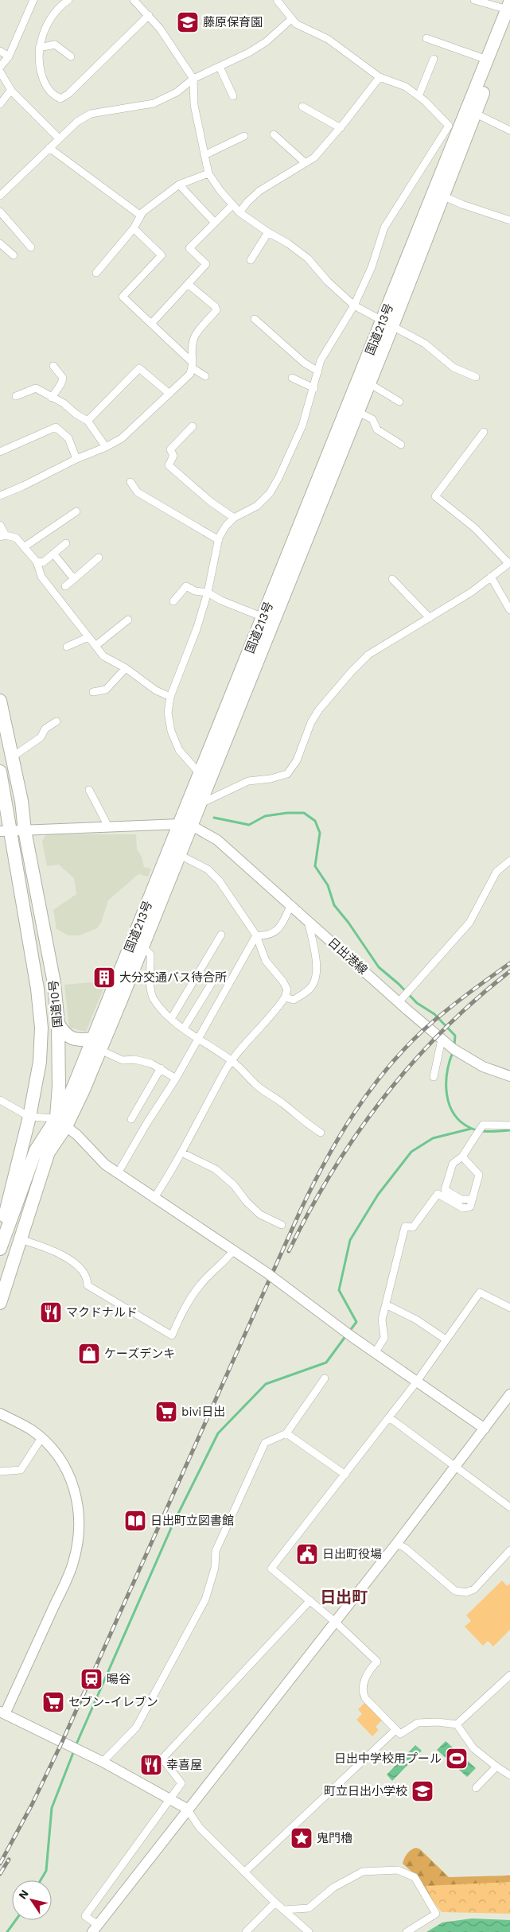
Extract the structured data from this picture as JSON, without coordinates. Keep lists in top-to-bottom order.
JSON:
{
  "streets": {
    "highway": ["国道213号", "国道10号"],
    "street": ["日出港線"]
  },
  "crossings": [
    ["国道213号", "日出港線"],
    ["国道213号", "国道10号"]
  ],
  "districts": ["日出町"],
  "places": {
    "school or university": ["藤原保育園", "町立日出小学校"],
    "building": ["大分交通バス待合所"],
    "restaurant": ["マクドナルド", "幸喜屋"],
    "shop": ["ケーズデンキ"],
    "supermarket": ["bivi日出", "セブン-イレブン"],
    "library": ["日出町立図書館"],
    "public building": ["日出町役場"],
    "station": ["暘谷"],
    "sports": ["日出中学校用プール"],
    "place": ["鬼門櫓"]
  },
  "north": "top left"
}
